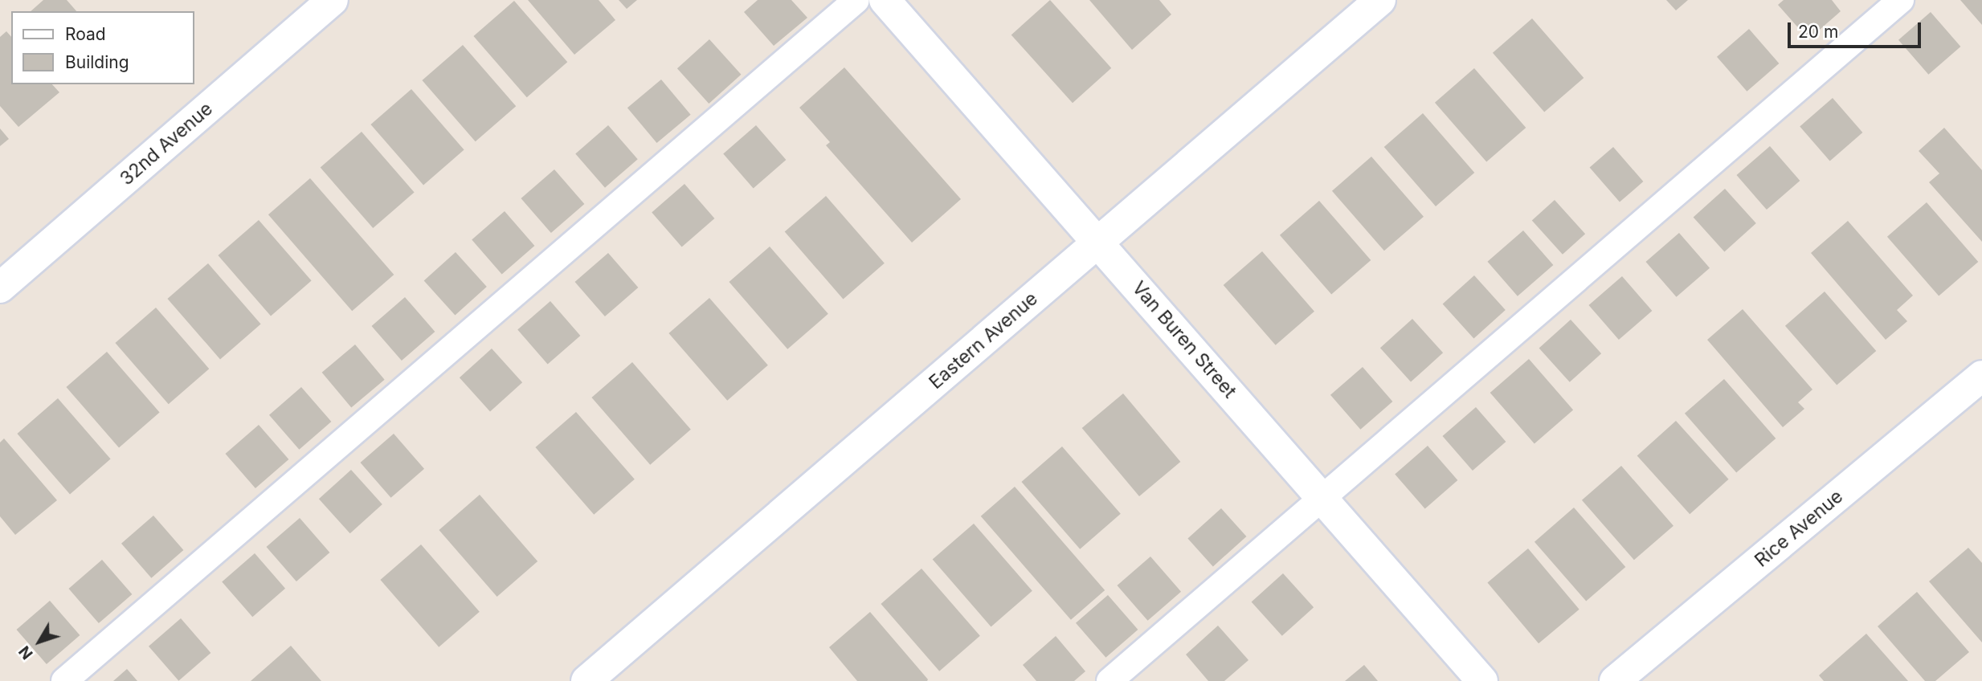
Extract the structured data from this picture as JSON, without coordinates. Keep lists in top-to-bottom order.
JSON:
{
  "streets": {
    "street": [
      "32nd Avenue",
      "Van Buren Street",
      "Eastern Avenue",
      "Rice Avenue"
    ]
  },
  "crossings": [
    ["Van Buren Street", "Eastern Avenue"]
  ],
  "legend": ["Road", "Building"],
  "scale_bar": "20 m",
  "north": "bottom left"
}
